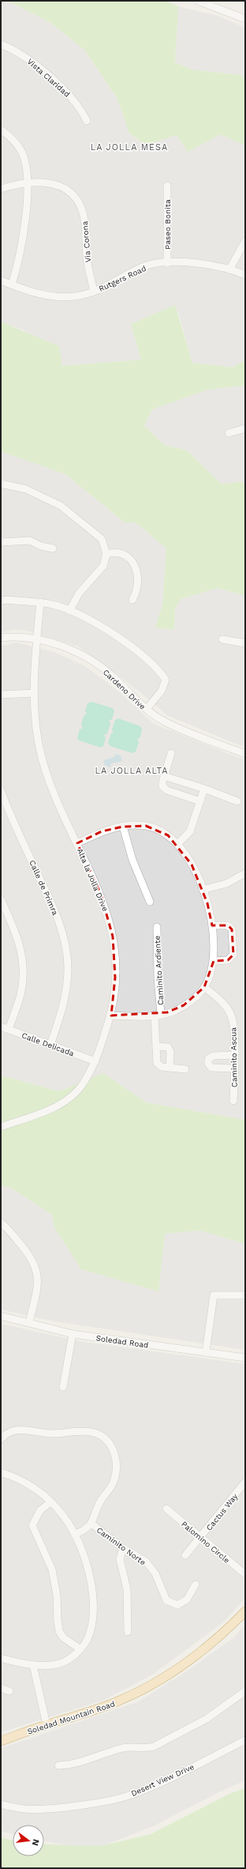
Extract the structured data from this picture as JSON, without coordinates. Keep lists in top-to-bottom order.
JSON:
{
  "streets": {
    "main road": ["Soledad Mountain Road"],
    "street": [
      "Vista Claridad",
      "Paseo Bonita",
      "Via Corona",
      "Rutgers Road",
      "Cardeno Drive",
      "Alta la Jolla Drive",
      "Calle de Primra",
      "Caminito Ardiente",
      "Calle Delicada",
      "Caminito Ascua",
      "Soledad Road",
      "Cactus Way",
      "Palomino Circle",
      "Caminito Norte",
      "Desert View Drive"
    ]
  },
  "crossings": [
    ["Paseo Bonita", "Rutgers Road"],
    ["Via Corona", "Rutgers Road"],
    ["Cardeno Drive", "Alta la Jolla Drive"],
    ["Alta la Jolla Drive", "Calle Delicada"],
    ["Calle de Primra", "Calle Delicada"],
    ["Cactus Way", "Palomino Circle"]
  ],
  "districts": ["LA JOLLA MESA", "LA JOLLA ALTA"],
  "north": "right"
}
